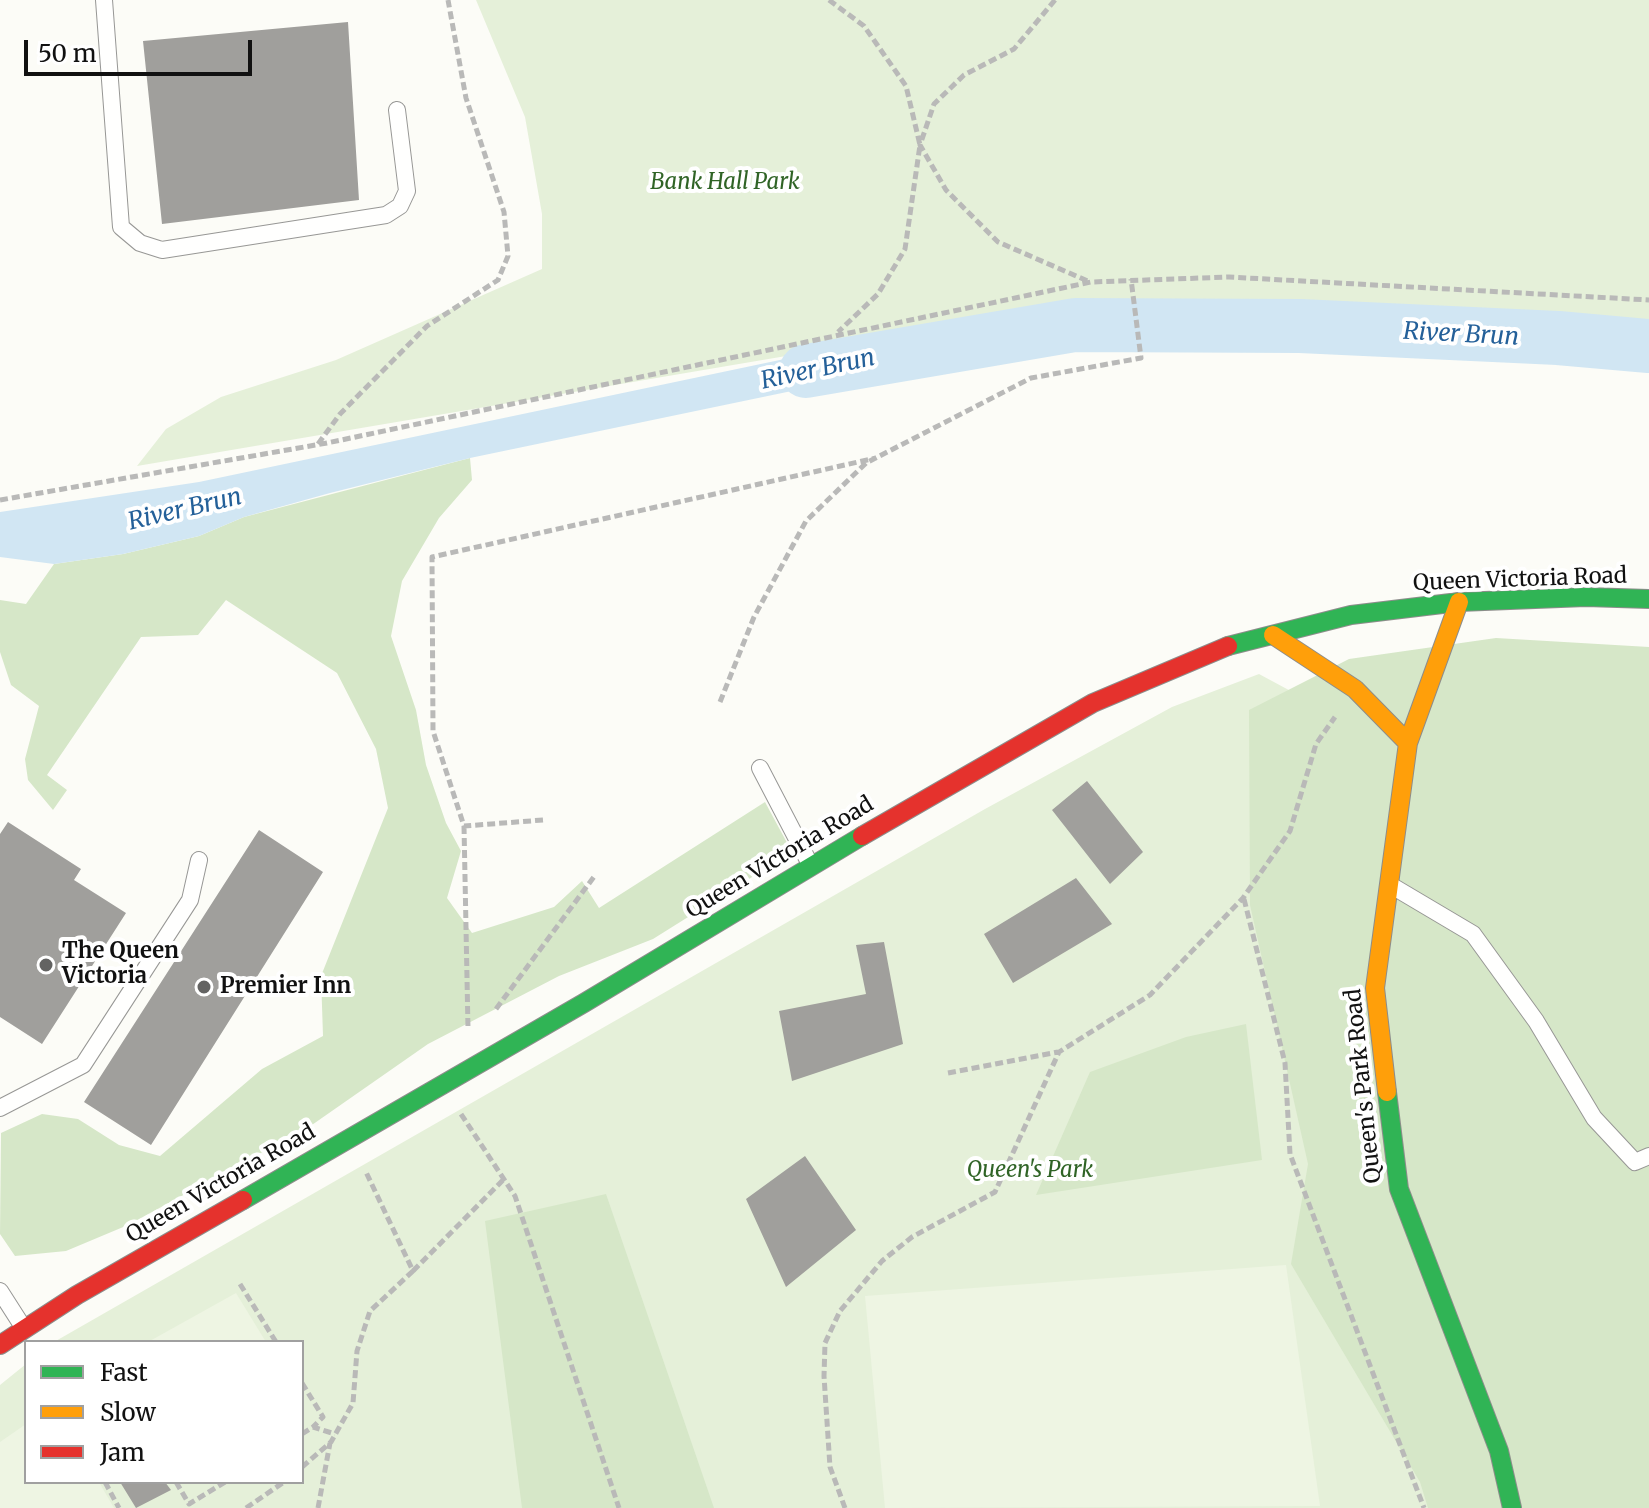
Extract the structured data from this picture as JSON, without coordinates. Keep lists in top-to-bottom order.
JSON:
{
  "streets": {
    "main road": ["Queen Victoria Road", "Queen's Park Road"]
  },
  "crossings": [
    ["Queen Victoria Road", "Queen's Park Road"]
  ],
  "water": ["River Brun"],
  "parks": ["Bank Hall Park", "Queen's Park"],
  "places": ["The Queen Victoria", "Premier Inn"],
  "legend": ["Fast", "Slow", "Jam"],
  "scale_bar": "50 m"
}
